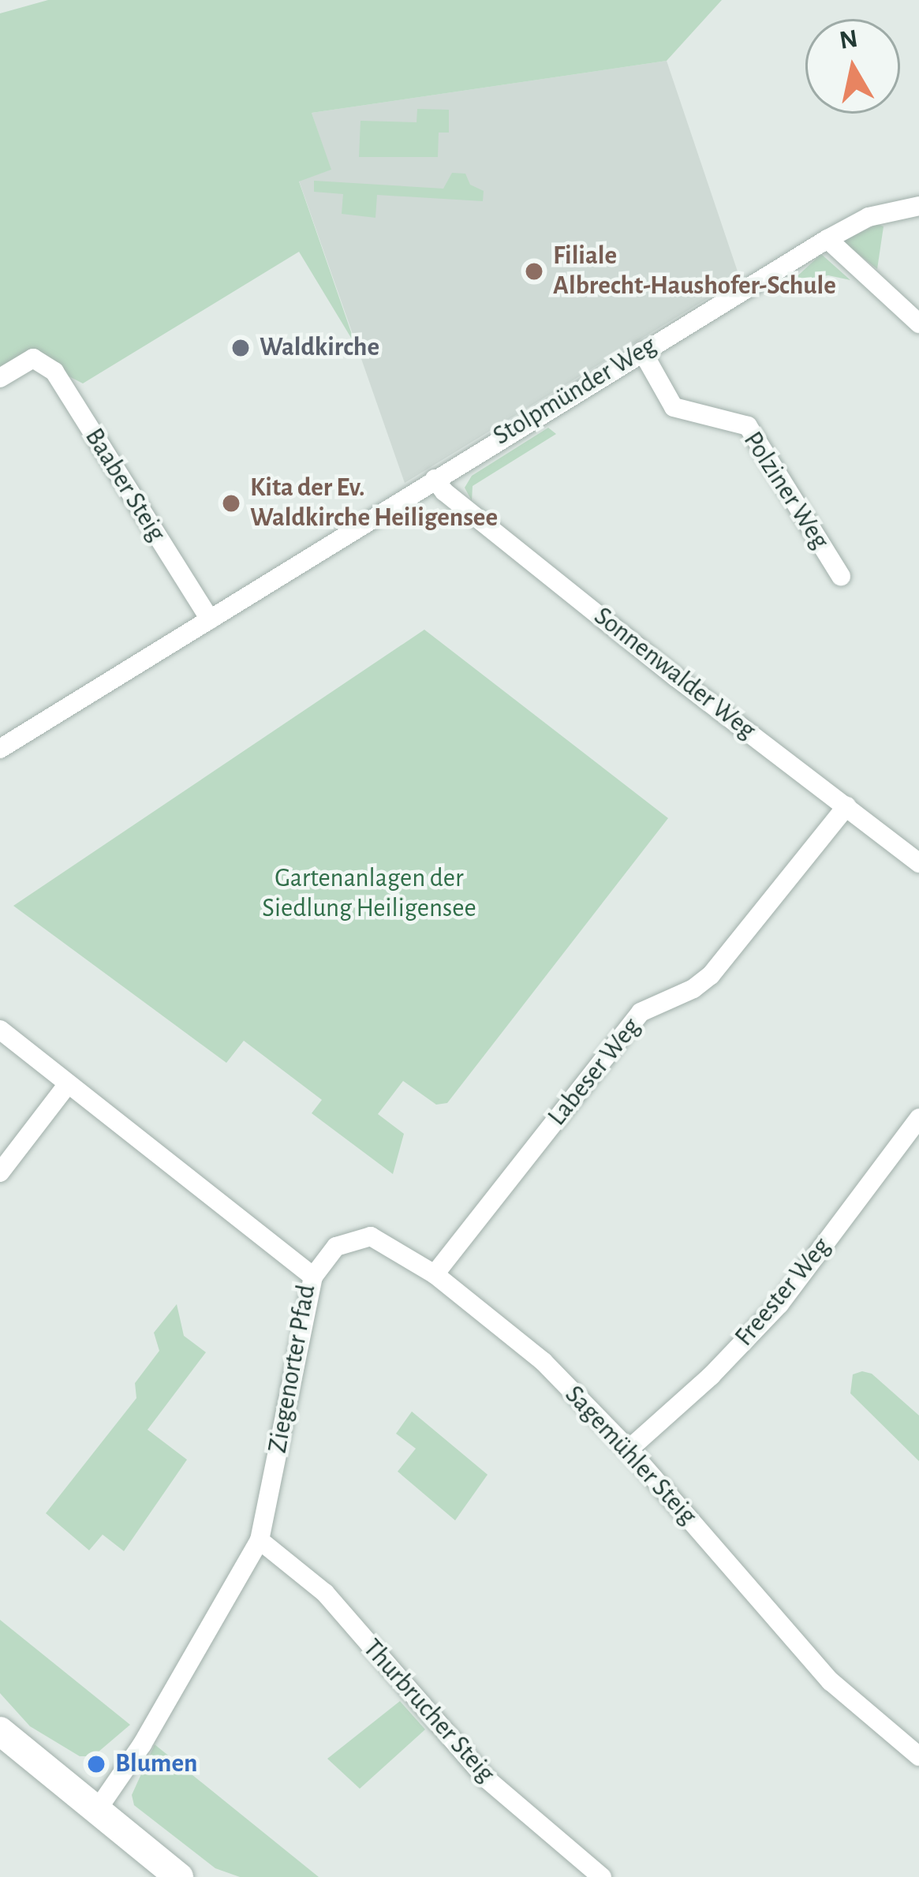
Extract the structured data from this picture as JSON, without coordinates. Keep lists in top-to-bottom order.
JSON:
{
  "streets": {
    "street": [
      "Stolpmünder Weg",
      "Baaber Steig",
      "Polziner Weg",
      "Sonnenwalder Weg",
      "Labeser Weg",
      "Freester Weg",
      "Ziegenorter Pfad",
      "Sagemühler Steig",
      "Thurbrucher Steig"
    ]
  },
  "crossings": [
    ["Stolpmünder Weg", "Baaber Steig"],
    ["Stolpmünder Weg", "Polziner Weg"],
    ["Stolpmünder Weg", "Sonnenwalder Weg"],
    ["Sonnenwalder Weg", "Labeser Weg"],
    ["Labeser Weg", "Sagemühler Steig"],
    ["Freester Weg", "Sagemühler Steig"],
    ["Ziegenorter Pfad", "Sagemühler Steig"],
    ["Ziegenorter Pfad", "Thurbrucher Steig"]
  ],
  "parks": ["Gartenanlagen der Siedlung Heiligensee"],
  "places": [
    "Filiale Albrecht-Haushofer-Schule",
    "Waldkirche",
    "Kita der Ev. Waldkirche Heiligensee",
    "Blumen"
  ],
  "north": "top"
}
